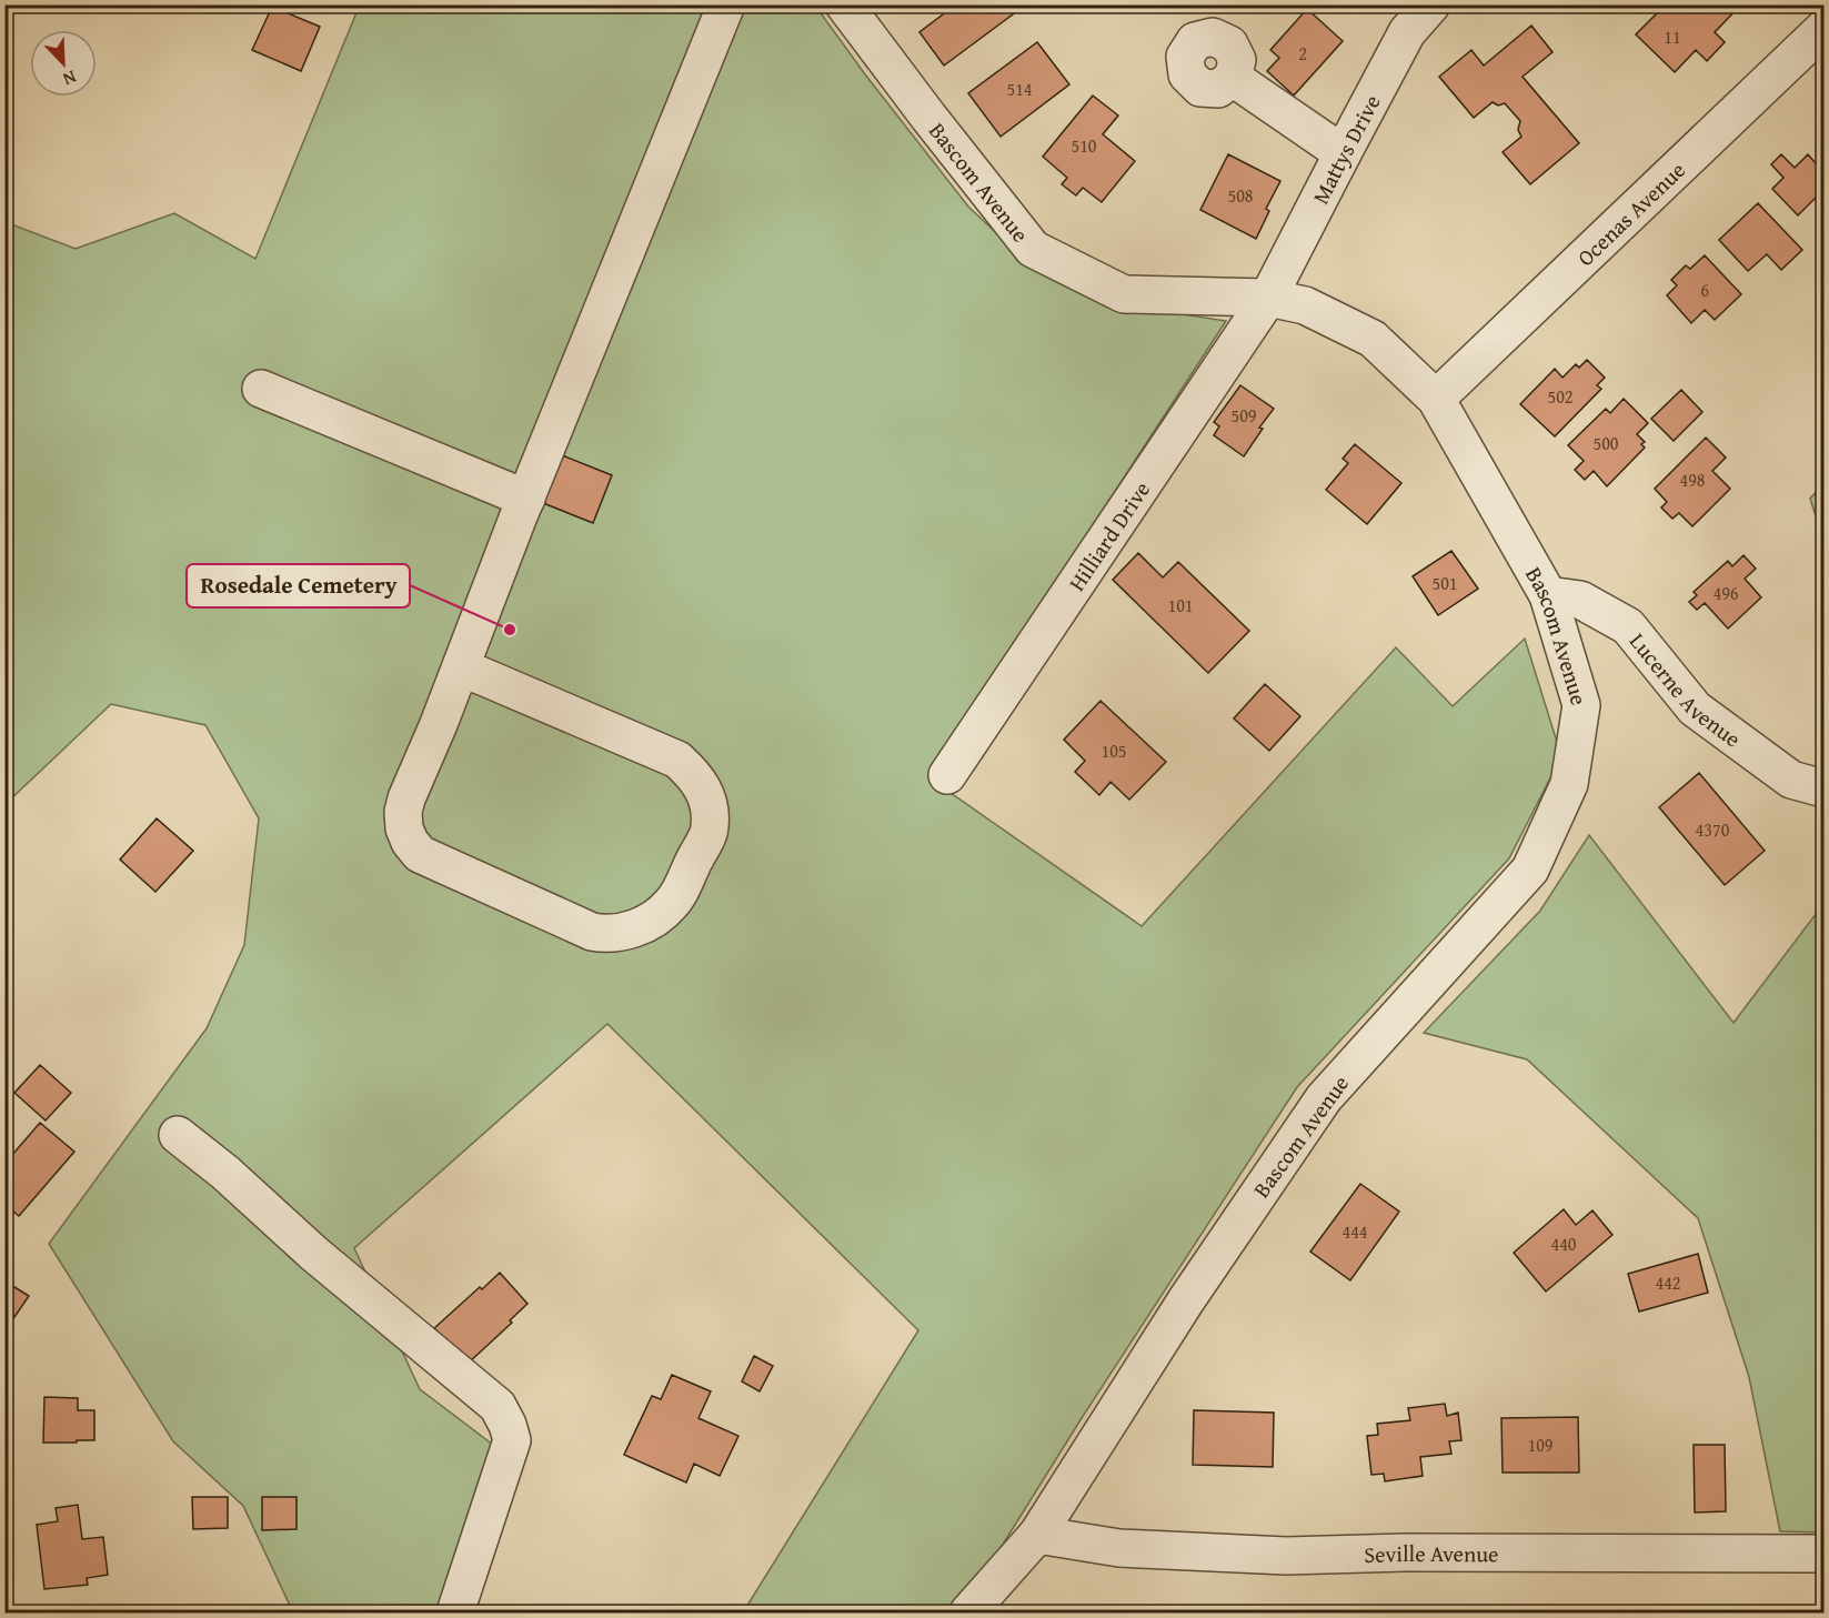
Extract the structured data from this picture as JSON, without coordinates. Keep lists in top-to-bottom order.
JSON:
{
  "streets": {
    "street": [
      "Mattys Drive",
      "Bascom Avenue",
      "Ocenas Avenue",
      "Hilliard Drive",
      "Lucerne Avenue",
      "Seville Avenue"
    ]
  },
  "crossings": [
    ["Mattys Drive", "Bascom Avenue"],
    ["Mattys Drive", "Hilliard Drive"],
    ["Bascom Avenue", "Ocenas Avenue"],
    ["Bascom Avenue", "Hilliard Drive"],
    ["Bascom Avenue", "Lucerne Avenue"],
    ["Bascom Avenue", "Seville Avenue"]
  ],
  "places": ["Rosedale Cemetery"],
  "house_numbers": [
    "11",
    "2",
    "514",
    "510",
    "508",
    "6",
    "502",
    "509",
    "500",
    "498",
    "501",
    "496",
    "101",
    "105",
    "4370",
    "444",
    "440",
    "442",
    "109"
  ],
  "north": "bottom right"
}
